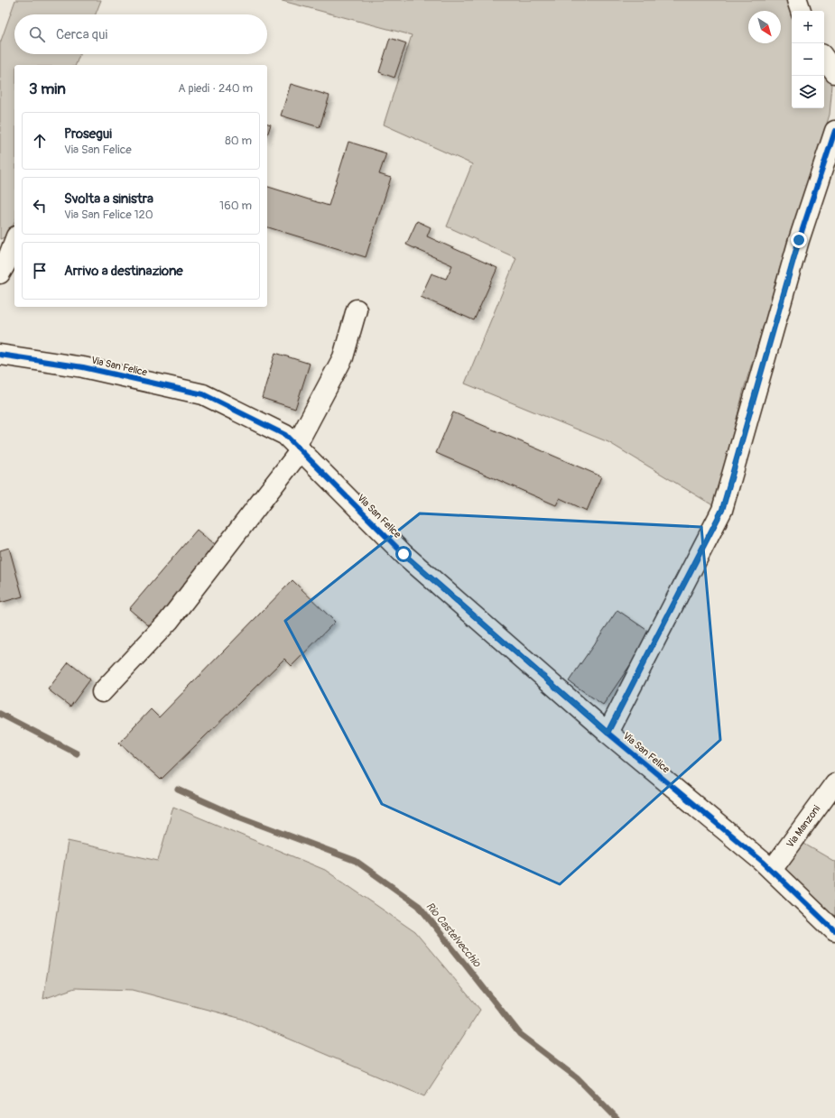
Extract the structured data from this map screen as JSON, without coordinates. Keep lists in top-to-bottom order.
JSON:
{
  "streets": {
    "street": ["Via San Felice", "Via Manzoni"]
  },
  "crossings": [
    ["Via San Felice", "Via Manzoni"]
  ],
  "water": ["Rio Castelvecchio"],
  "north": "bottom right",
  "page": {
    "map_buttons": ["+", "−"],
    "search": "Cerca qui",
    "heading": ["3 min", "A piedi · 240 m"],
    "list": [
      ["Prosegui", "Via San Felice", "80 m"],
      ["Svolta a sinistra", "Via San Felice 120", "160 m"],
      "Arrivo a destinazione"
    ]
  }
}
